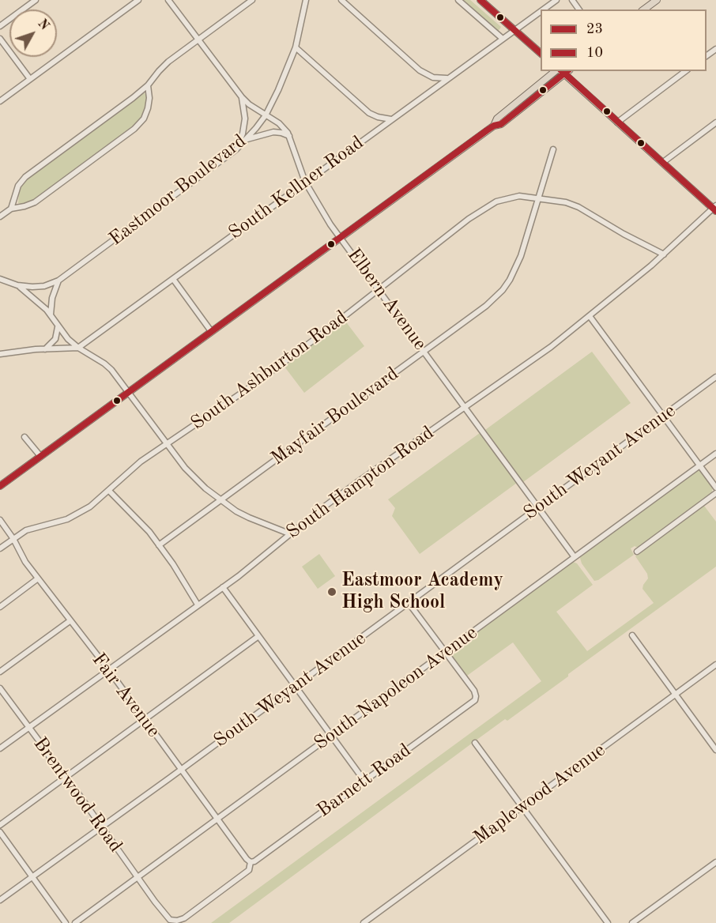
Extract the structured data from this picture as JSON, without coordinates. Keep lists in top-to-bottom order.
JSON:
{
  "streets": {
    "street": [
      "South Kellner Road",
      "Eastmoor Boulevard",
      "Elbern Avenue",
      "South Ashburton Road",
      "Mayfair Boulevard",
      "South Weyant Avenue",
      "South Hampton Road",
      "South Napoleon Avenue",
      "Fair Avenue",
      "Barnett Road",
      "Maplewood Avenue",
      "Brentwood Road"
    ]
  },
  "crossings": [
    ["South Kellner Road", "Elbern Avenue"],
    ["Eastmoor Boulevard", "Elbern Avenue"],
    ["Elbern Avenue", "South Ashburton Road"],
    ["Elbern Avenue", "Mayfair Boulevard"],
    ["Elbern Avenue", "South Weyant Avenue"],
    ["Elbern Avenue", "South Hampton Road"],
    ["Elbern Avenue", "South Napoleon Avenue"],
    ["South Ashburton Road", "Mayfair Boulevard"],
    ["South Ashburton Road", "South Hampton Road"],
    ["South Ashburton Road", "Fair Avenue"],
    ["South Weyant Avenue", "Fair Avenue"],
    ["South Weyant Avenue", "Brentwood Road"],
    ["South Hampton Road", "Fair Avenue"],
    ["South Hampton Road", "Brentwood Road"],
    ["South Napoleon Avenue", "Fair Avenue"],
    ["South Napoleon Avenue", "Barnett Road"],
    ["South Napoleon Avenue", "Brentwood Road"],
    ["Fair Avenue", "Barnett Road"],
    ["Fair Avenue", "Brentwood Road"],
    ["Barnett Road", "Brentwood Road"]
  ],
  "places": ["Eastmoor Academy High School"],
  "lines": ["transit line 10", "transit line 23"],
  "legend": ["23", "10"],
  "north": "top right"
}
